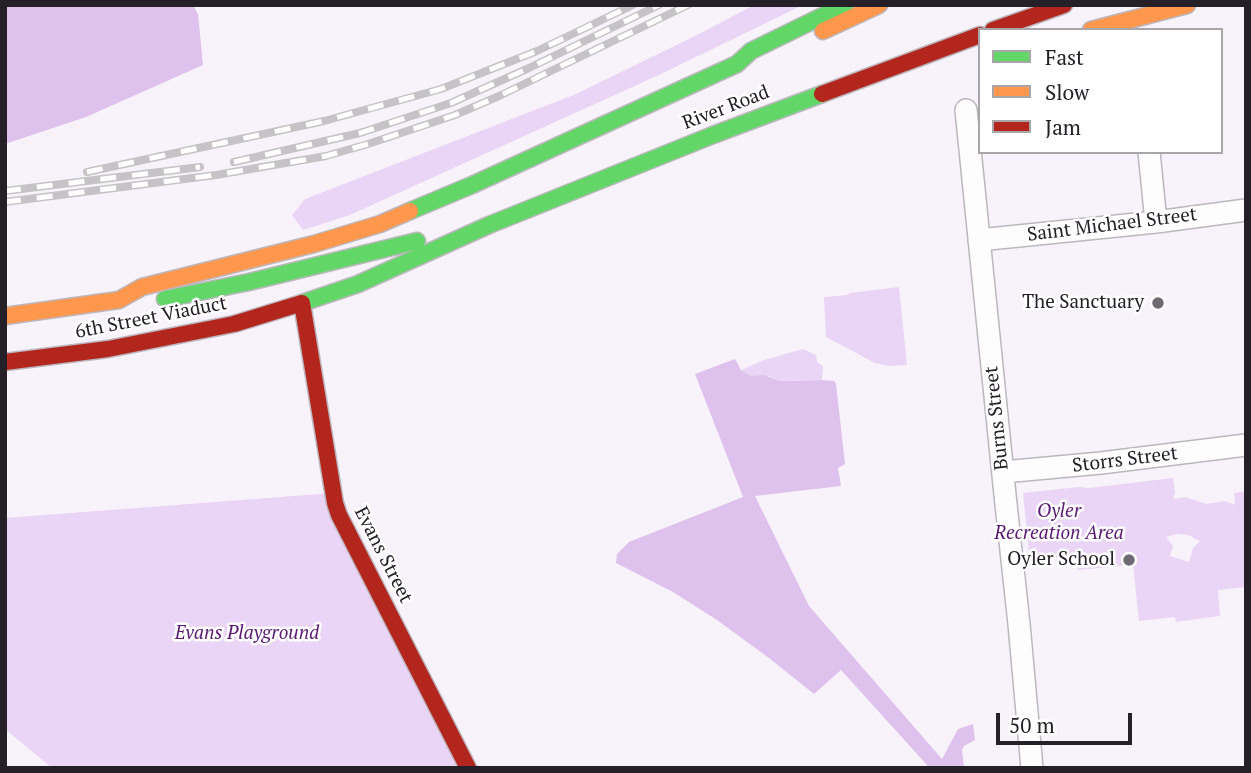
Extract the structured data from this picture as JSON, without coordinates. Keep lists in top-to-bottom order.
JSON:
{
  "streets": {
    "main road": ["River Road", "6th Street Viaduct", "Evans Street"],
    "street": ["Saint Michael Street", "Burns Street", "Storrs Street"]
  },
  "crossings": [
    ["River Road", "6th Street Viaduct"],
    ["River Road", "Evans Street"],
    ["Saint Michael Street", "Burns Street"],
    ["6th Street Viaduct", "Evans Street"],
    ["Burns Street", "Storrs Street"]
  ],
  "parks": ["Oyler Recreation Area", "Evans Playground"],
  "places": ["The Sanctuary", "Oyler School"],
  "legend": ["Fast", "Slow", "Jam"],
  "scale_bar": "50 m"
}
